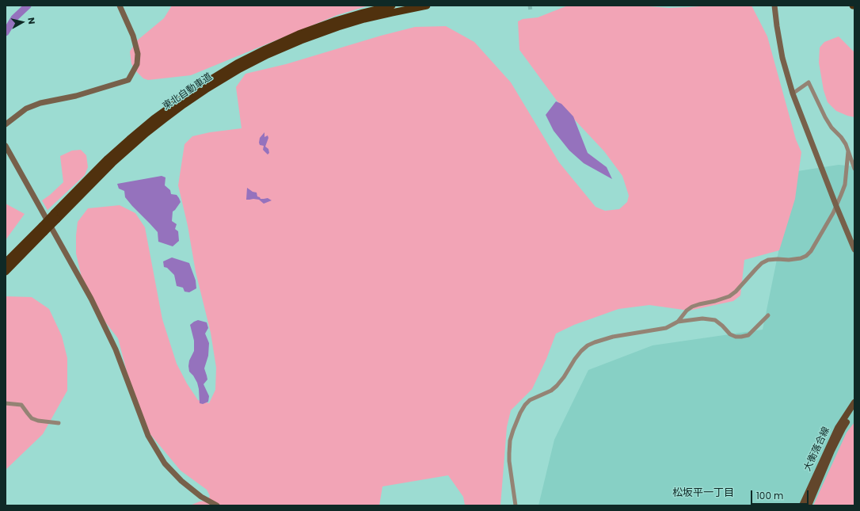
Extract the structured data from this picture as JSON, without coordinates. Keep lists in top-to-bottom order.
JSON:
{
  "streets": {
    "highway": ["東北自動車道"],
    "main road": ["大衡落合線"]
  },
  "districts": ["松坂平一丁目"],
  "scale_bar": "100 m",
  "north": "right"
}
